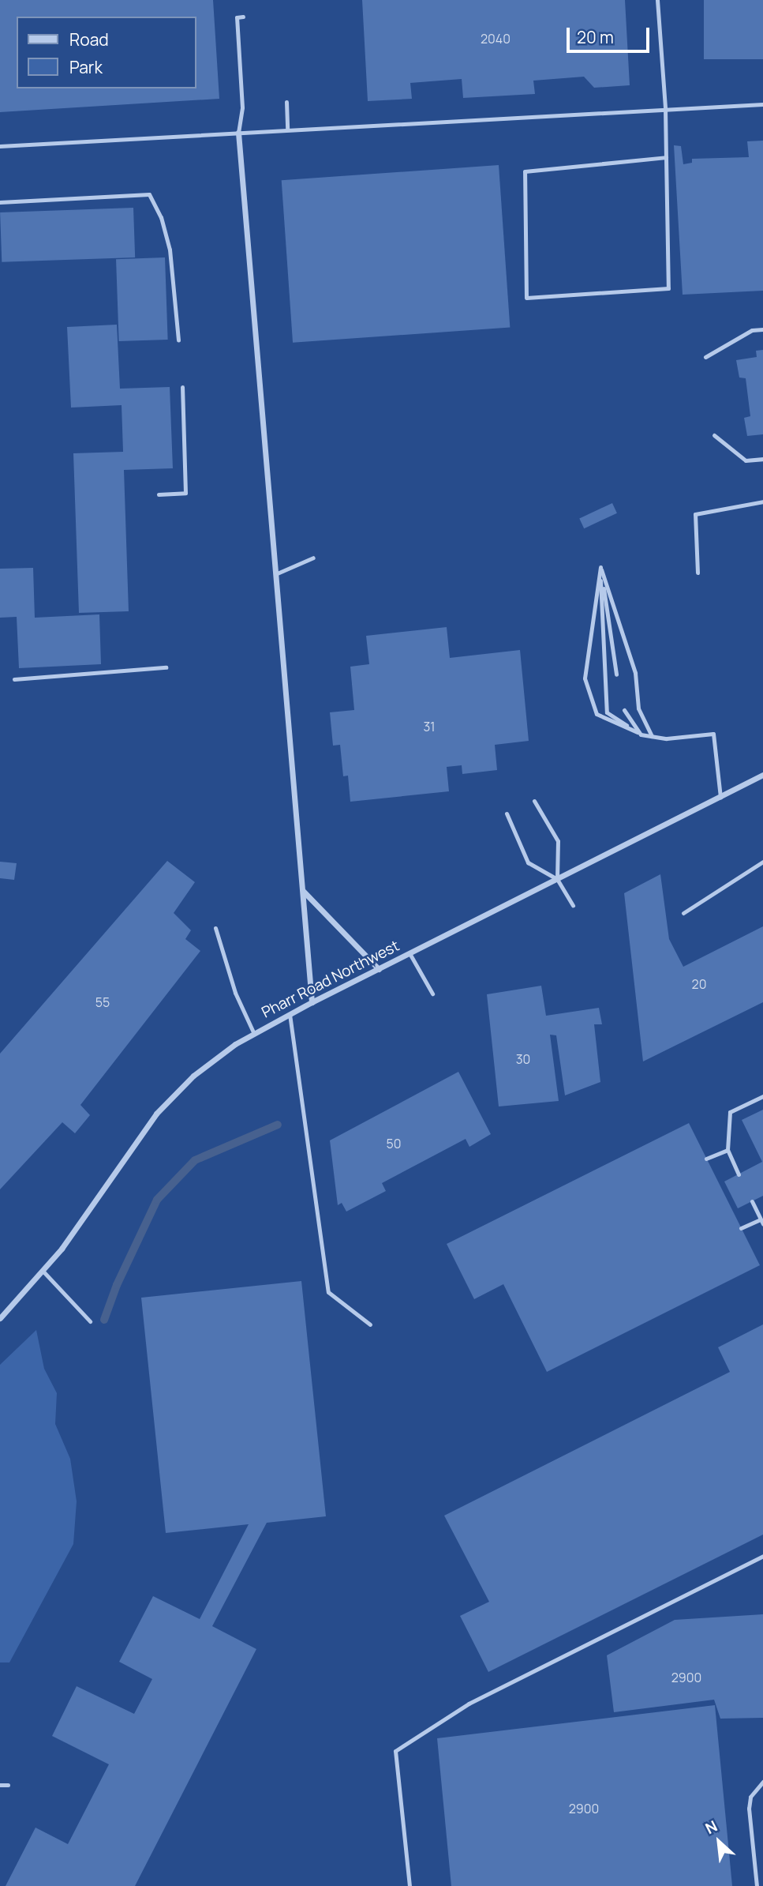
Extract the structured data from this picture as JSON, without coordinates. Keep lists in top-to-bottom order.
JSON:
{
  "streets": {
    "street": ["Pharr Road Northwest"]
  },
  "house_numbers": [
    "2040",
    "31",
    "20",
    "55",
    "30",
    "50",
    "2900",
    "2900"
  ],
  "legend": ["Road", "Park"],
  "scale_bar": "20 m",
  "north": "top left"
}
